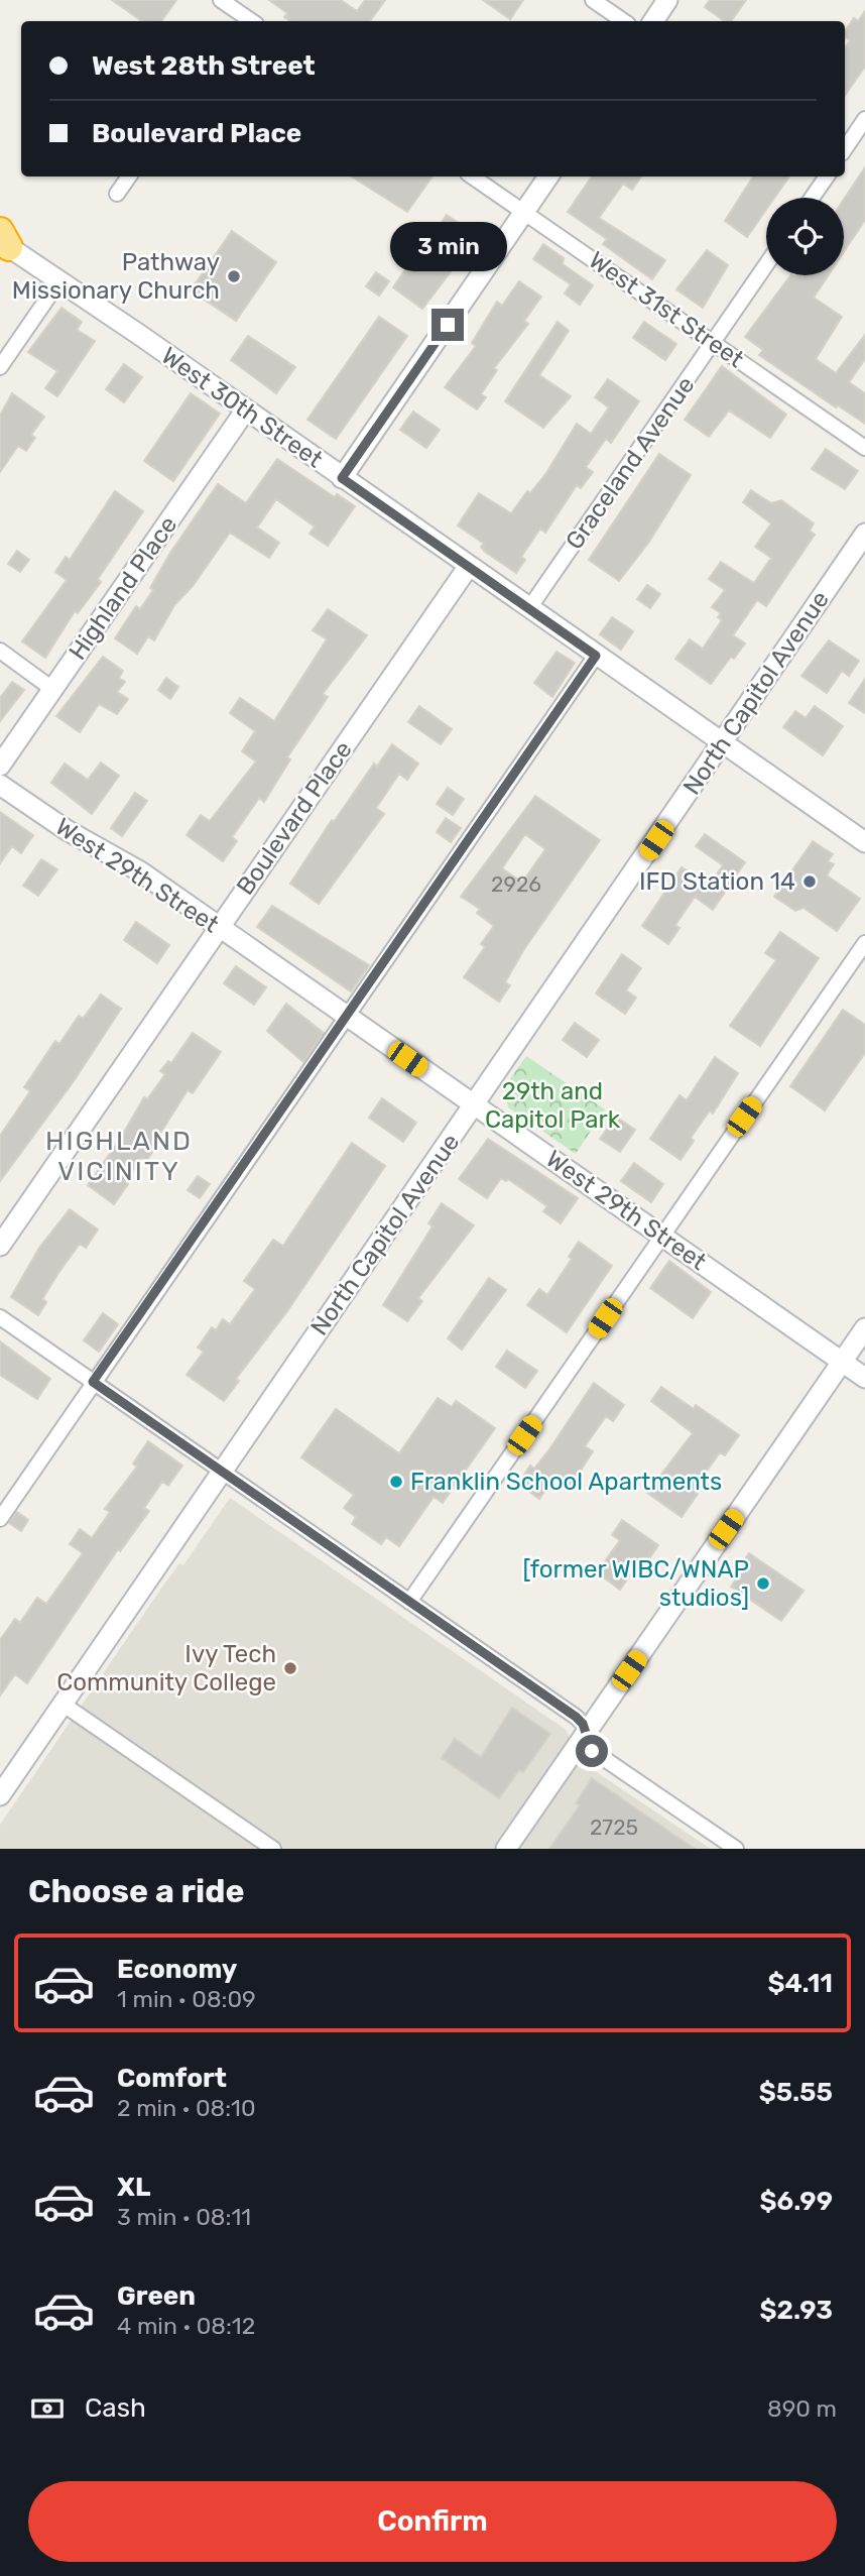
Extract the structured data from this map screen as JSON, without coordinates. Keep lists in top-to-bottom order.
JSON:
{
  "streets": {
    "main road": [
      "West 30th Street",
      "Highland Place",
      "North Capitol Avenue",
      "Boulevard Place",
      "West 29th Street"
    ],
    "street": ["West 31st Street", "Graceland Avenue"]
  },
  "crossings": [
    ["West 31st Street", "Graceland Avenue"],
    ["West 30th Street", "Graceland Avenue"],
    ["West 30th Street", "Highland Place"],
    ["West 30th Street", "North Capitol Avenue"],
    ["West 30th Street", "Boulevard Place"],
    ["North Capitol Avenue", "West 29th Street"],
    ["Boulevard Place", "West 29th Street"]
  ],
  "districts": ["HIGHLAND VICINITY"],
  "parks": ["29th and Capitol Park"],
  "places": [
    "Pathway Missionary Church",
    "IFD Station 14",
    "Franklin School Apartments",
    "[former WIBC/WNAP studios]",
    "Ivy Tech Community College"
  ],
  "house_numbers": ["2926", "2725"],
  "page": {
    "banner": ["West 28th Street", "Boulevard Place"],
    "bubble": "3 min",
    "heading": "Choose a ride",
    "list": [
      {
        "name": "Economy",
        "note": "1 min · 08:09",
        "value": "$4.11"
      },
      {
        "name": "Comfort",
        "note": "2 min · 08:10",
        "value": "$5.55"
      },
      {
        "name": "XL",
        "note": "3 min · 08:11",
        "value": "$6.99"
      },
      {
        "name": "Green",
        "note": "4 min · 08:12",
        "value": "$2.93"
      }
    ],
    "pay": ["Cash", "890 m"],
    "buttons": "Confirm"
  }
}
